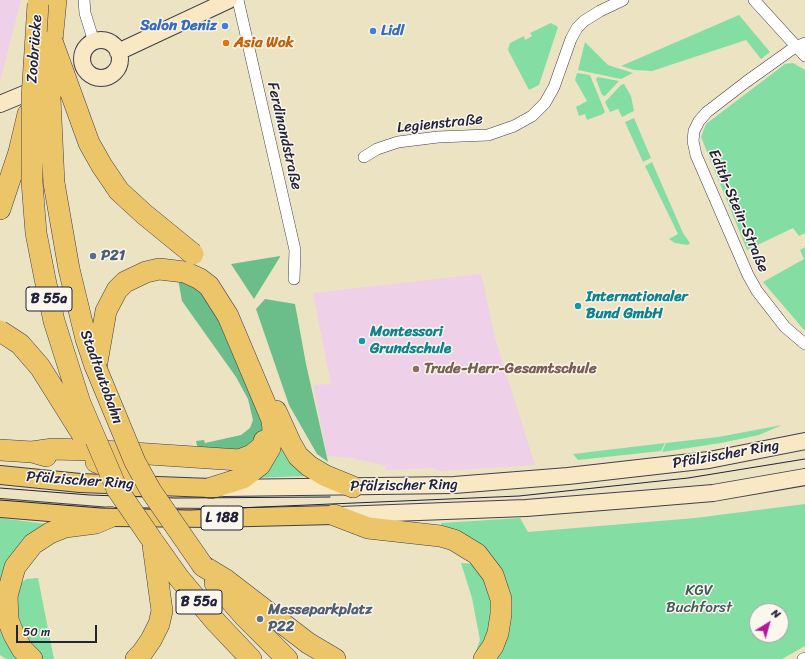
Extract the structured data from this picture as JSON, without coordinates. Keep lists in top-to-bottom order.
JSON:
{
  "streets": {
    "highway": ["Zoobrücke", "B 55a", "Stadtautobahn"],
    "main road": ["Pfälzischer Ring", "L 188"],
    "street": ["Legienstraße", "Ferdinandstraße", "Edith-Stein-Straße"]
  },
  "crossings": [
    ["Zoobrücke", "Stadtautobahn"]
  ],
  "parks": ["KGV Buchforst"],
  "places": [
    "Salon Deniz",
    "Lidl",
    "Asia Wok",
    "P21",
    "Internationaler Bund GmbH",
    "Montessori Grundschule",
    "Trude-Herr-Gesamtschule",
    "Messeparkplatz P22"
  ],
  "scale_bar": "50 m",
  "north": "top right"
}
